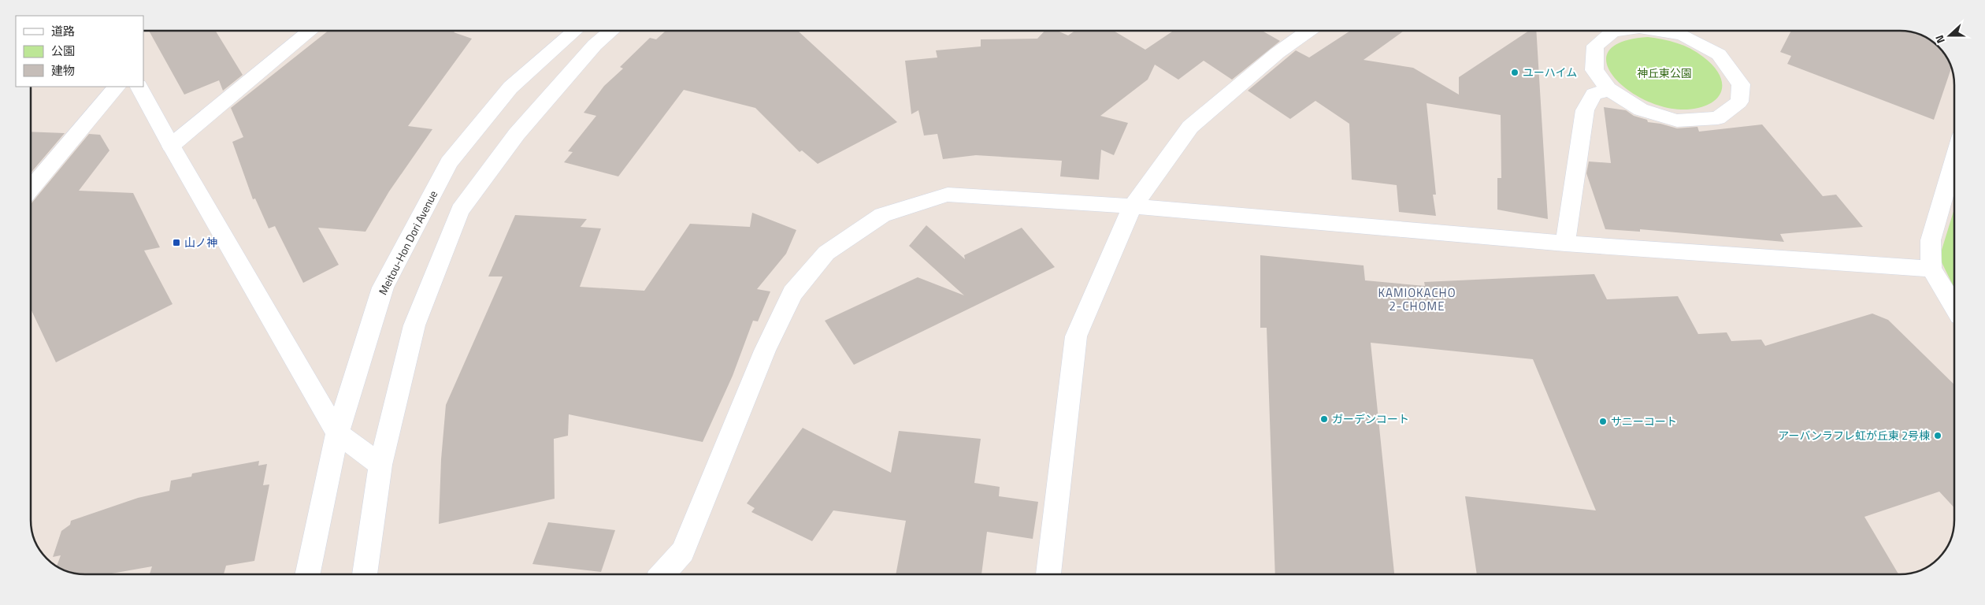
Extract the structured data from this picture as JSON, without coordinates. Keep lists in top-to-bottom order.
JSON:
{
  "streets": {
    "street": ["Meitou-Hon Dori Avenue"]
  },
  "districts": ["KAMIOKACHO 2-CHOME"],
  "parks": ["神丘東公園"],
  "places": {
    "other": [
      "ユーハイム",
      "ガーデンコート",
      "サニーコート",
      "アーバンラフレ虹が丘東 2号棟"
    ],
    "transit": ["山ノ神"]
  },
  "legend": ["道路", "公園", "建物"],
  "north": "left"
}
